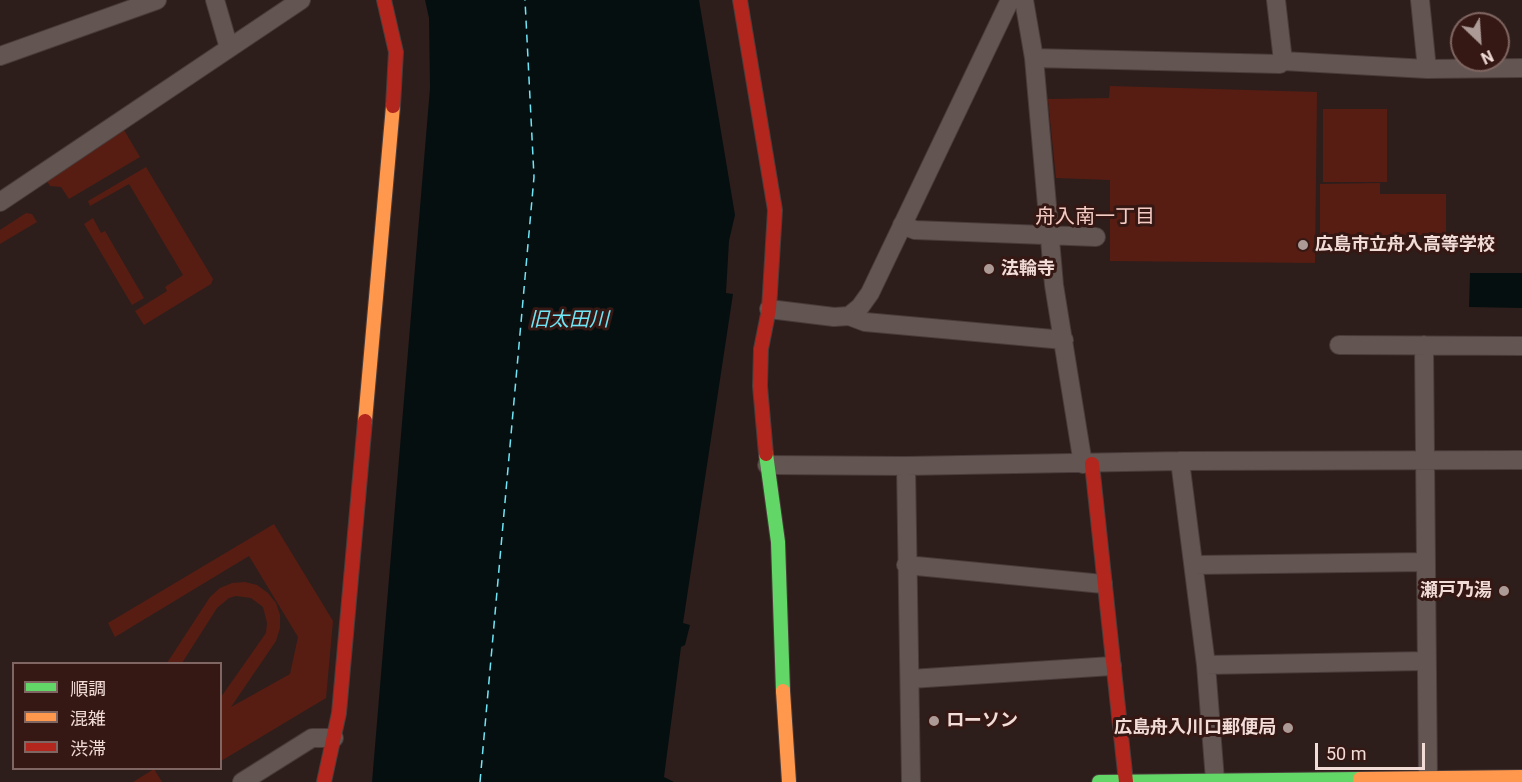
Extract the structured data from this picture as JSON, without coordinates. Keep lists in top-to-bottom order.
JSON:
{
  "districts": ["舟入南一丁目"],
  "water": ["旧太田川"],
  "places": [
    "広島市立舟入高等学校",
    "法輪寺",
    "瀬戸乃湯",
    "ローソン",
    "広島舟入川口郵便局"
  ],
  "legend": ["順調", "混雑", "渋滞"],
  "scale_bar": "50 m",
  "north": "bottom right"
}
